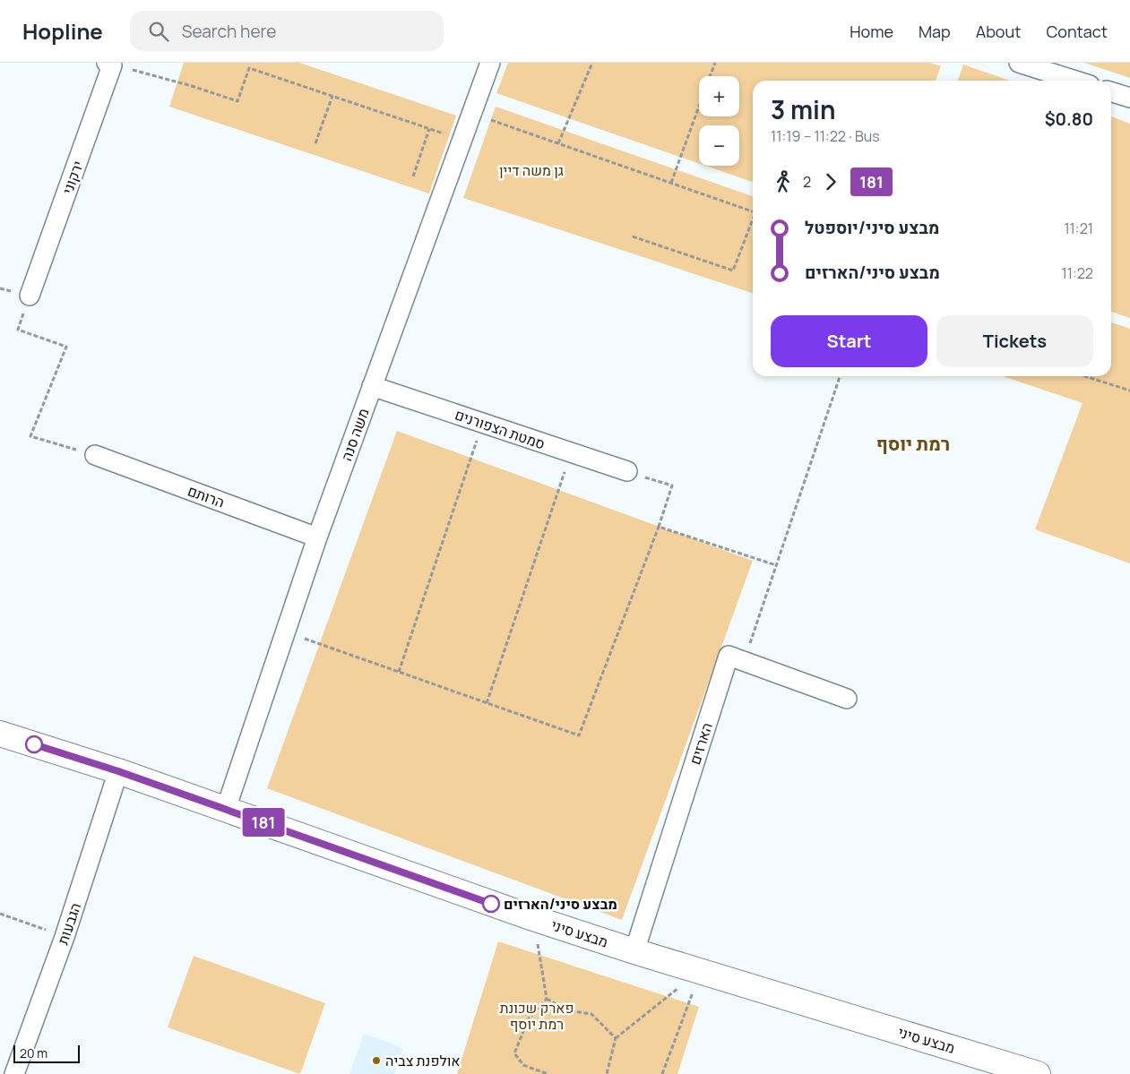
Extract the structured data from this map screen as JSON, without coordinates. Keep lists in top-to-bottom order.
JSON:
{
  "streets": {
    "street": [
      "ירקוני",
      "סמטת הצפורנים",
      "משה סנה",
      "הרותם",
      "הארזים",
      "הגבעות",
      "מבצע סיני"
    ]
  },
  "crossings": [
    ["סמטת הצפורנים", "משה סנה"],
    ["משה סנה", "הרותם"],
    ["משה סנה", "מבצע סיני"],
    ["הארזים", "מבצע סיני"],
    ["הגבעות", "מבצע סיני"]
  ],
  "districts": ["רמת יוסף"],
  "parks": ["גן משה דיין", "פארק שכונת רמת יוסף"],
  "places": ["מבצע סיני/הארזים", "אולפנת צביה"],
  "lines": ["bus line 181"],
  "scale_bar": "20 m",
  "page": {
    "header": "Hopline",
    "search": "Search here",
    "nav": [
      "Home",
      "Map",
      "About",
      "Contact"
    ],
    "on_map": "181",
    "map_buttons": ["+", "−"],
    "heading": ["3 min", "11:19 – 11:22 · Bus", "$0.80"],
    "legs": ["2", "181"],
    "list": [
      {
        "name": "מבצע סיני/יוספטל",
        "value": "11:21"
      },
      {
        "name": "מבצע סיני/הארזים",
        "value": "11:22"
      }
    ],
    "buttons": ["Start", "Tickets"],
    "scale": "20 m"
  }
}
